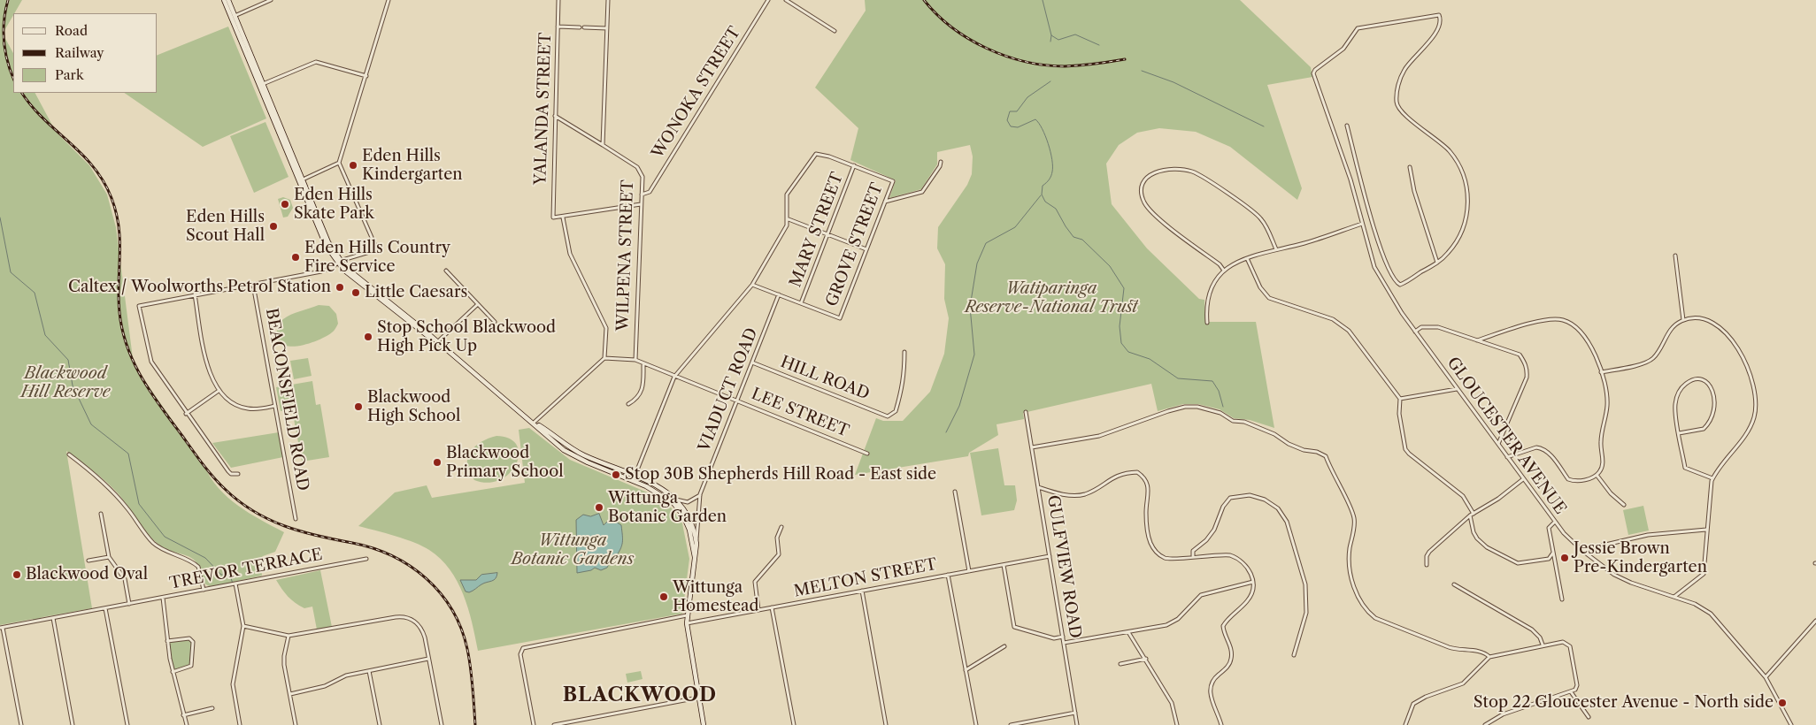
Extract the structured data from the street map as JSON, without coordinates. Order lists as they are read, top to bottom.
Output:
{
  "streets": {
    "street": [
      "WONOKA STREET",
      "YALANDA STREET",
      "MARY STREET",
      "GROVE STREET",
      "WILPENA STREET",
      "HILL ROAD",
      "VIADUCT ROAD",
      "BEACONSFIELD ROAD",
      "LEE STREET",
      "GLOUCESTER AVENUE",
      "GULFVIEW ROAD",
      "TREVOR TERRACE",
      "MELTON STREET"
    ]
  },
  "crossings": [
    ["WONOKA STREET", "WILPENA STREET"],
    ["YALANDA STREET", "WILPENA STREET"],
    ["MARY STREET", "GROVE STREET"],
    ["HILL ROAD", "VIADUCT ROAD"],
    ["VIADUCT ROAD", "LEE STREET"],
    ["GULFVIEW ROAD", "MELTON STREET"]
  ],
  "districts": ["BLACKWOOD"],
  "parks": ["Watiparinga Reserve-National Trust", "Blackwood Hill Reserve", "Wittunga Botanic Gardens"],
  "places": [
    "Eden Hills Kindergarten",
    "Eden Hills Skate Park",
    "Eden Hills Scout Hall",
    "Eden Hills Country Fire Service",
    "Caltex / Woolworths Petrol Station",
    "Little Caesars",
    "Stop School Blackwood High Pick Up",
    "Blackwood High School",
    "Blackwood Primary School",
    "Stop 30B Shepherds Hill Road - East side",
    "Wittunga Botanic Garden",
    "Jessie Brown Pre-Kindergarten",
    "Blackwood Oval",
    "Wittunga Homestead",
    "Stop 22 Gloucester Avenue - North side"
  ],
  "legend": ["Road", "Railway", "Park"]
}
